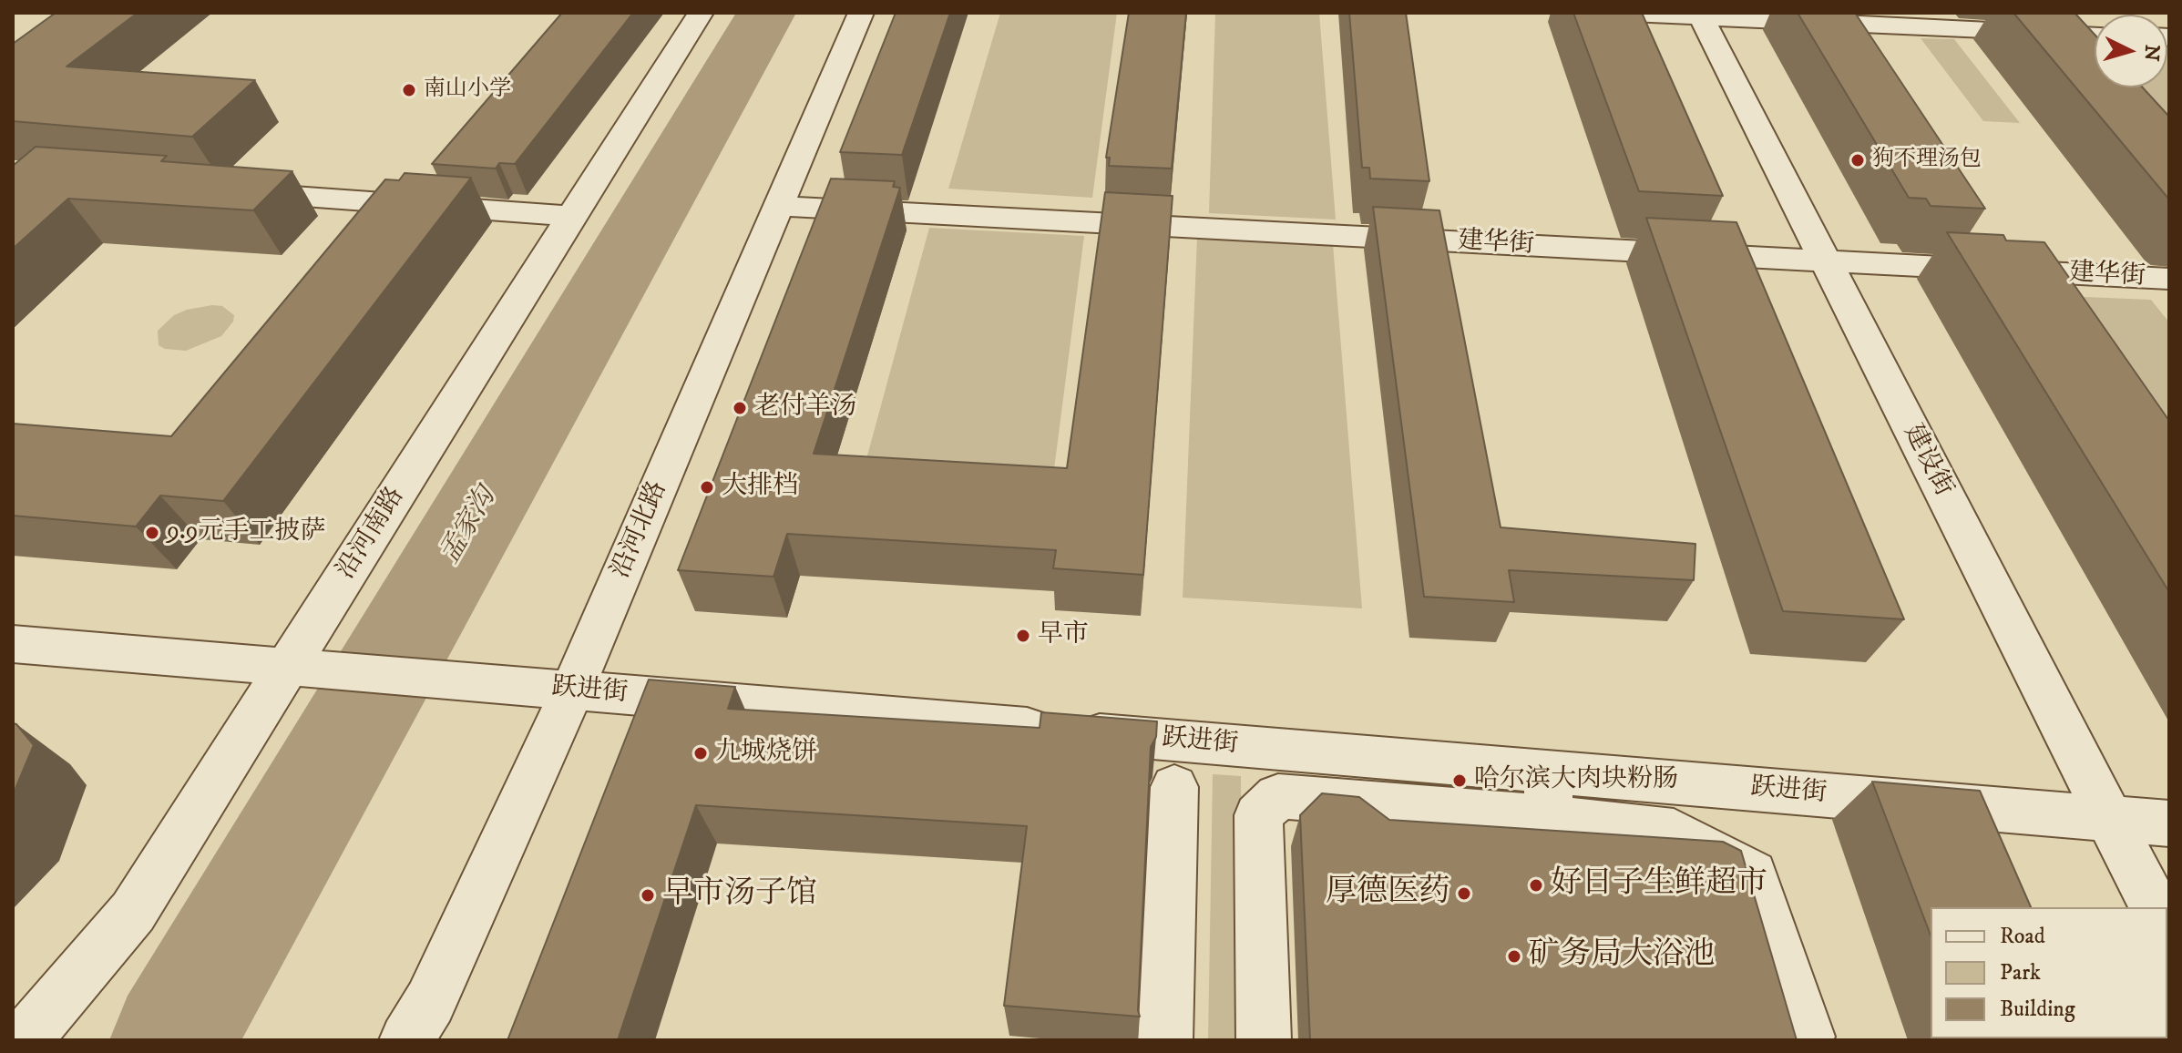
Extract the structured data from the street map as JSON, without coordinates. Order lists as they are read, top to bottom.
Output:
{
  "streets": {
    "street": [
      "建华街",
      "建设街",
      "沿河北路",
      "沿河南路",
      "跃进街"
    ]
  },
  "crossings": [
    ["建华街", "建设街"],
    ["建华街", "沿河北路"],
    ["建设街", "跃进街"],
    ["沿河北路", "跃进街"],
    ["沿河南路", "跃进街"]
  ],
  "water": ["孟家沟"],
  "places": [
    "南山小学",
    "狗不理汤包",
    "老付羊汤",
    "大排档",
    "9.9元手工披萨",
    "早市",
    "九城烧饼",
    "哈尔滨大肉块粉肠",
    "好日子生鲜超市",
    "厚德医药",
    "早市汤子馆",
    "矿务局大浴池"
  ],
  "legend": ["Road", "Park", "Building"],
  "north": "right"
}
